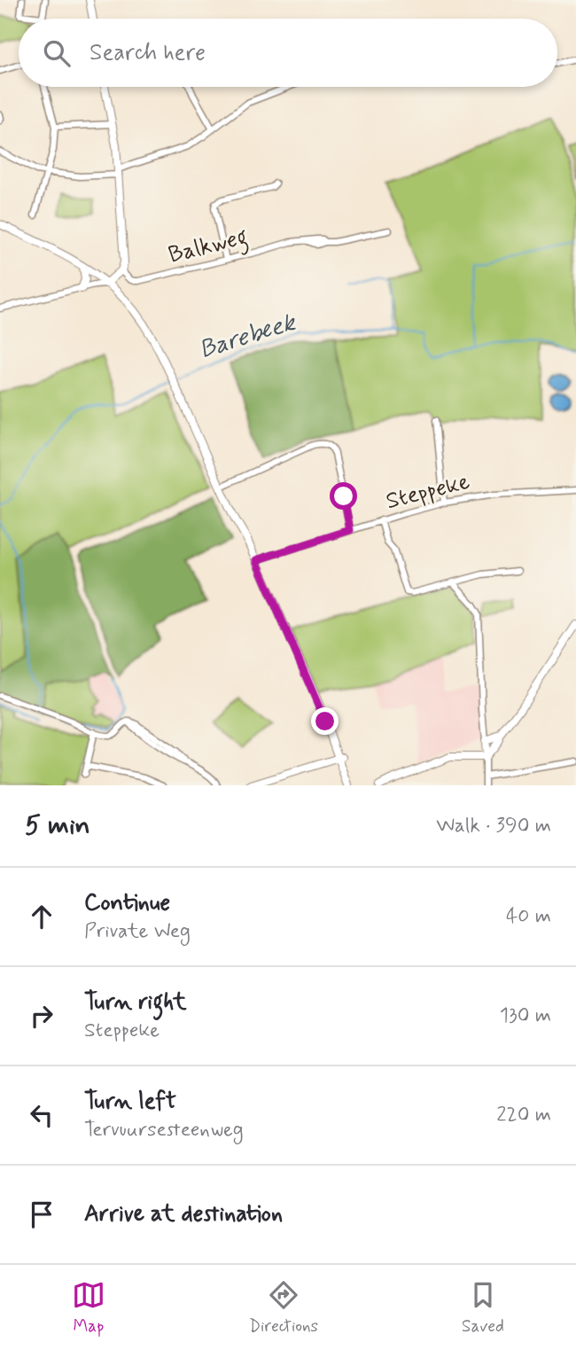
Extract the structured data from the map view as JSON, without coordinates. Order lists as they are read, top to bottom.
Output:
{
  "streets": {
    "street": ["Balkweg", "Steppeke"]
  },
  "water": ["Barebeek"],
  "page": {
    "search": "Search here",
    "heading": ["5 min", "Walk · 390 m"],
    "list": [
      ["Continue", "Private Weg", "40 m"],
      ["Turn right", "Steppeke", "130 m"],
      ["Turn left", "Tervuursesteenweg", "220 m"],
      "Arrive at destination"
    ],
    "nav": ["Map", "Directions", "Saved"]
  }
}
